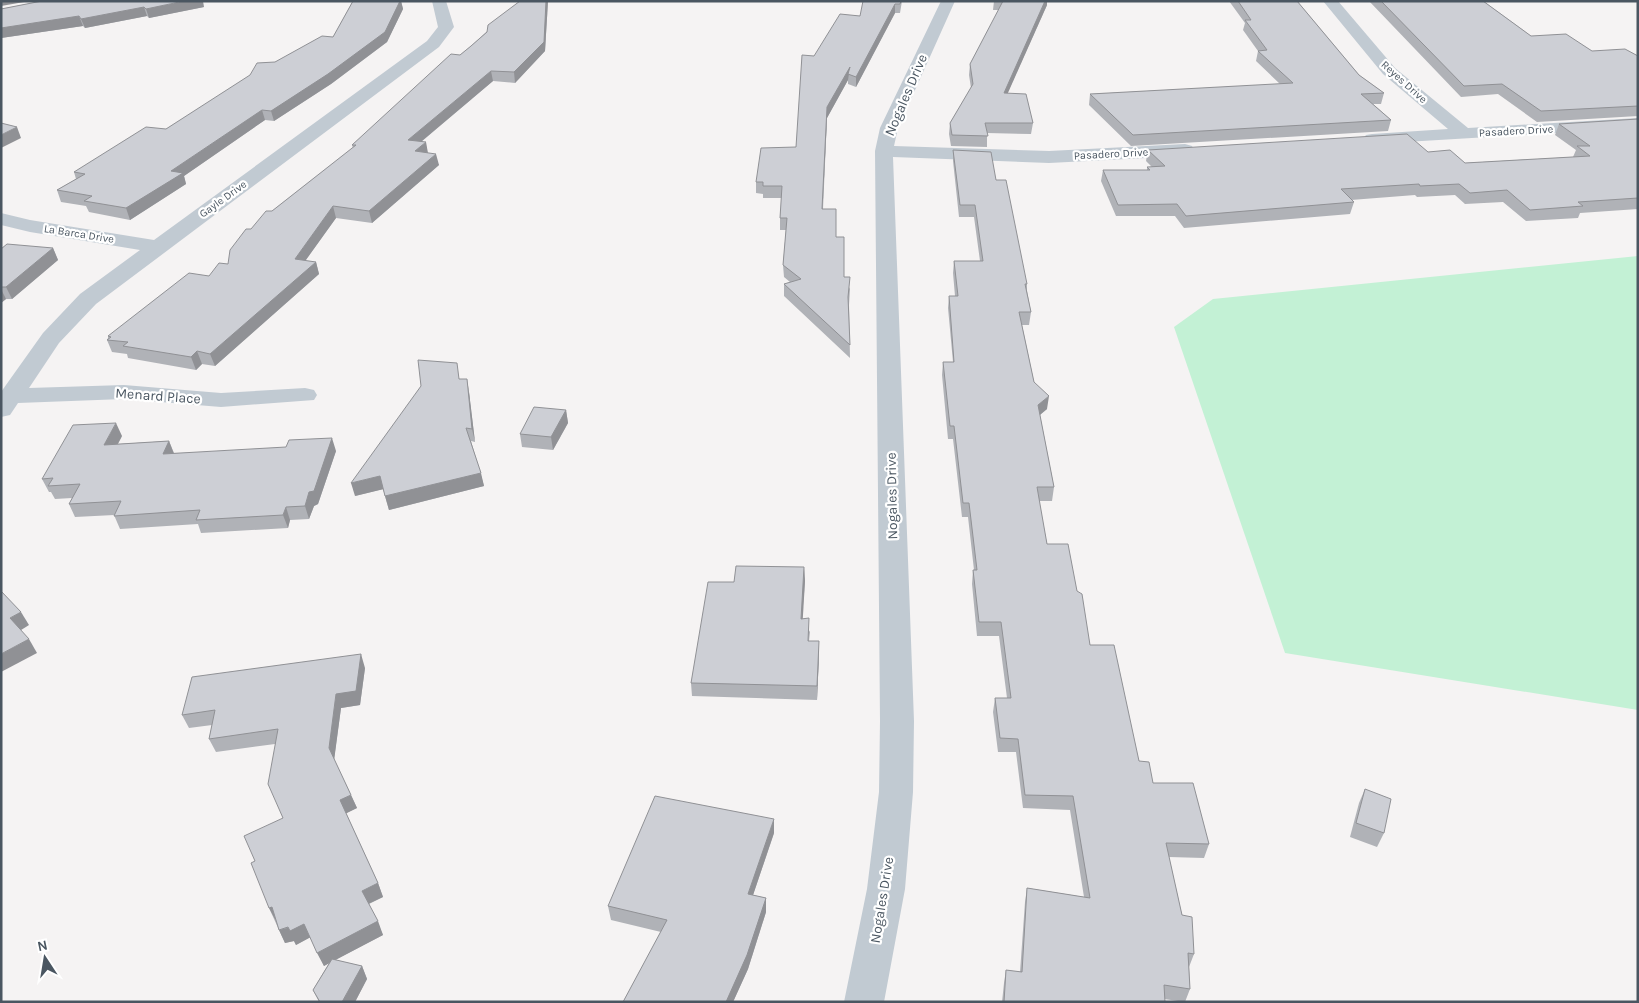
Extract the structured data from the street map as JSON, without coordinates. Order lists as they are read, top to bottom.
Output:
{
  "streets": {
    "street": [
      "Reyes Drive",
      "Nogales Drive",
      "Pasadero Drive",
      "Gayle Drive",
      "La Barca Drive",
      "Menard Place"
    ]
  },
  "crossings": [
    ["Reyes Drive", "Pasadero Drive"],
    ["Nogales Drive", "Pasadero Drive"],
    ["Gayle Drive", "La Barca Drive"],
    ["Gayle Drive", "Menard Place"]
  ],
  "north": "top"
}
